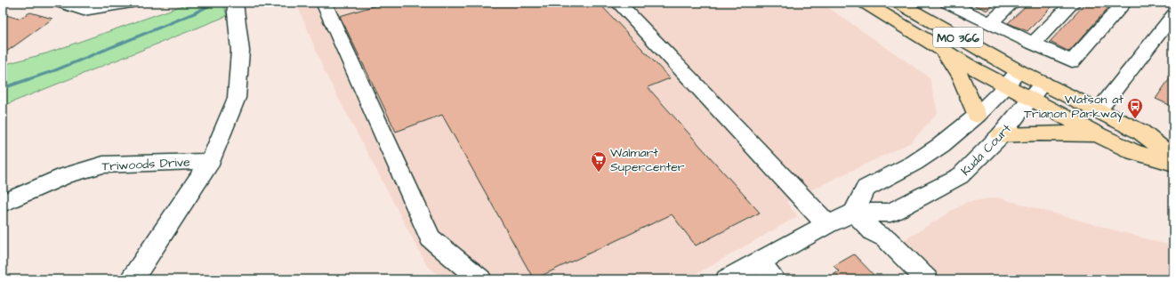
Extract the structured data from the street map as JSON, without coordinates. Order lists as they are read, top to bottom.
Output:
{
  "streets": {
    "main road": ["MO 366"],
    "street": ["Kuda Court", "Triwoods Drive"]
  },
  "crossings": [
    ["MO 366", "Kuda Court"]
  ],
  "places": {
    "bus stop": ["Watson at Trianon Parkway"],
    "supermarket": ["Walmart Supercenter"]
  }
}
